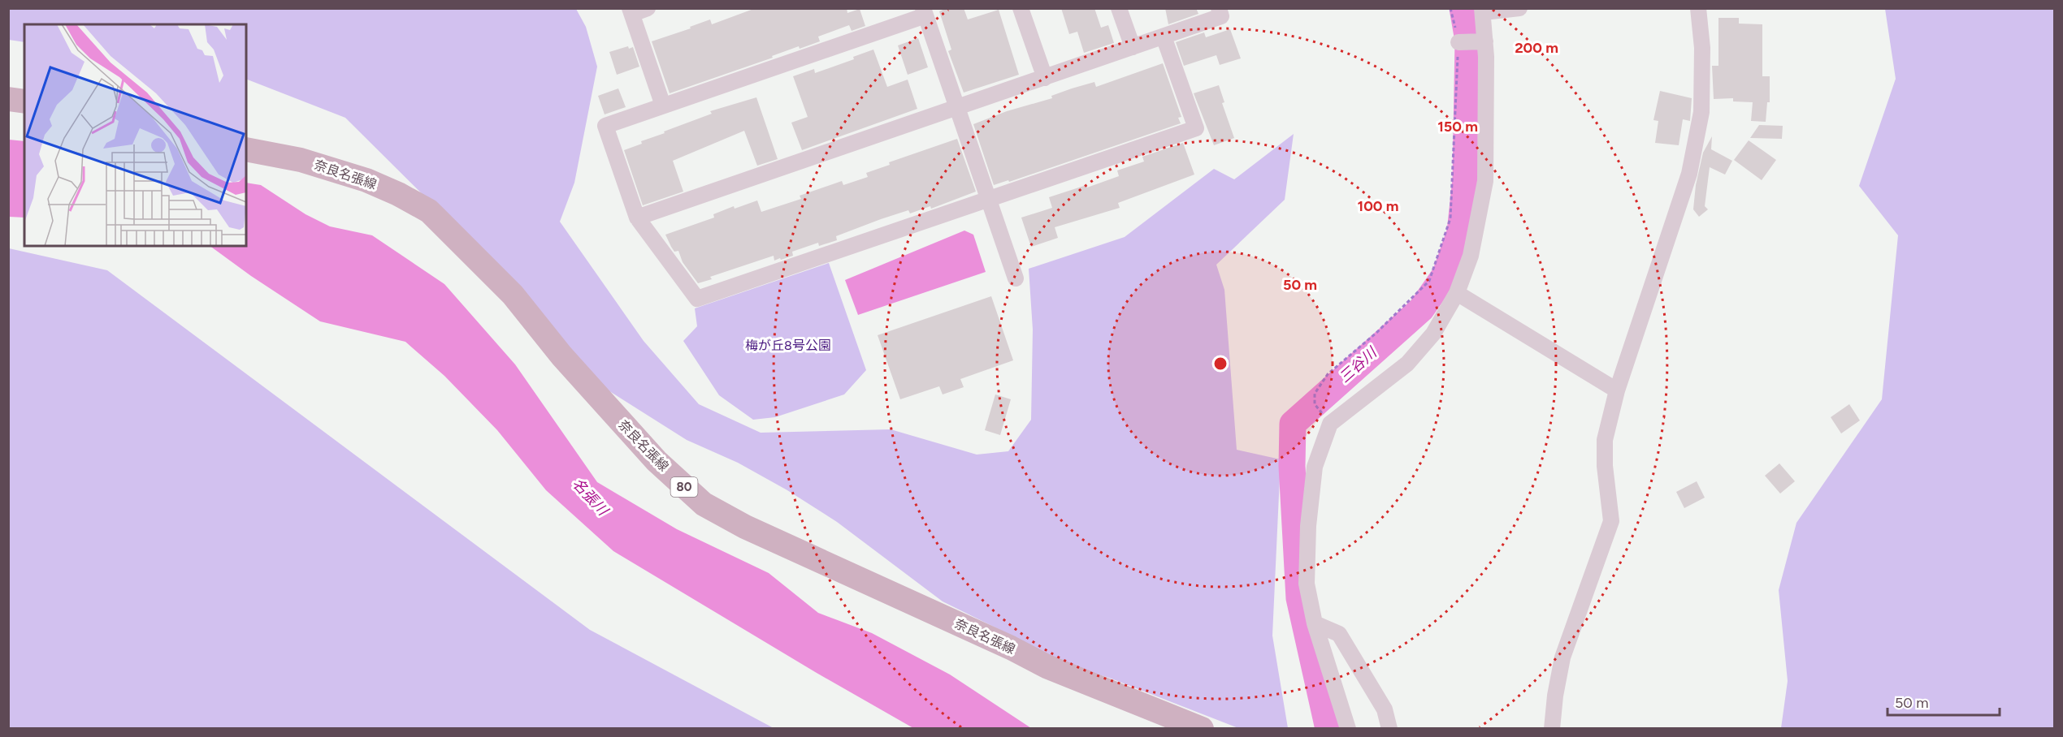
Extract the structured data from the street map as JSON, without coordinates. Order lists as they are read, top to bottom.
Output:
{
  "streets": {
    "main road": ["奈良名張線", "80"]
  },
  "water": ["三谷川", "名張川"],
  "parks": ["梅が丘8号公園"],
  "scale_bar": "50 m",
  "rings": [
    "200 m",
    "150 m",
    "100 m",
    "50 m"
  ]
}
